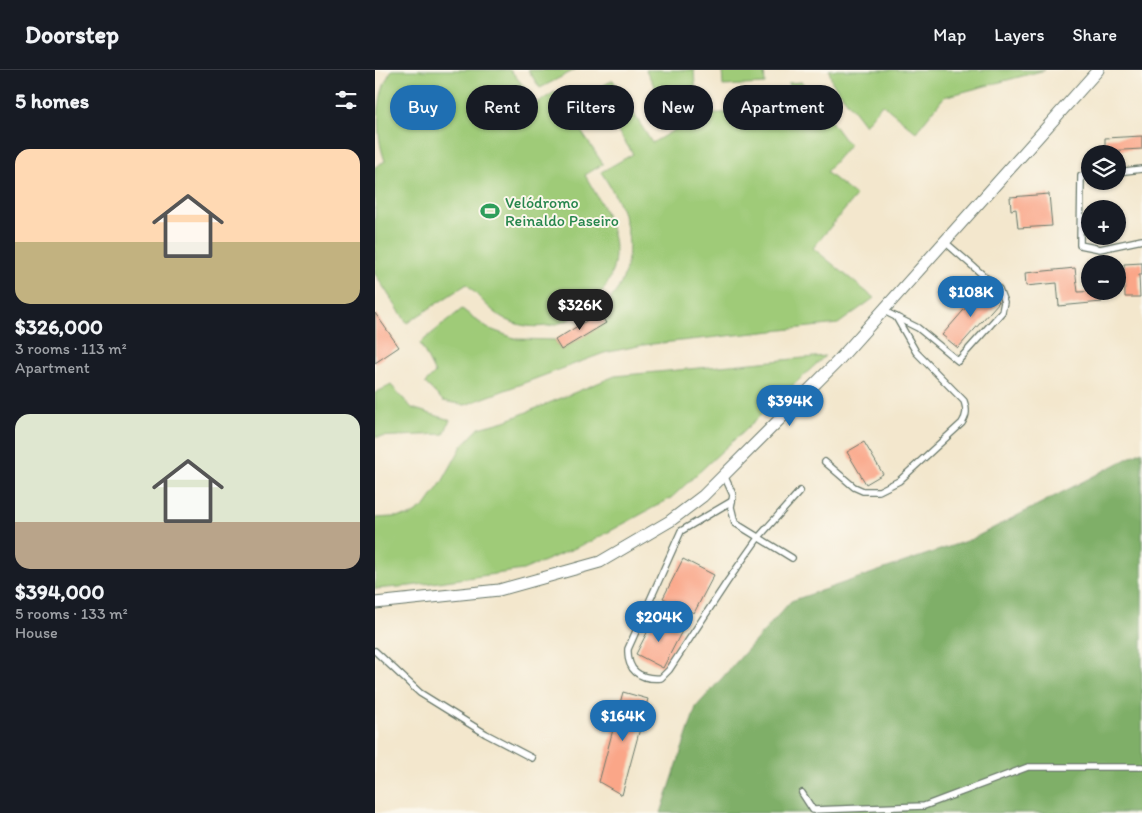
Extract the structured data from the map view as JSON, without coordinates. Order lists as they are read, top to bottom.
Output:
{
  "places": {
    "sports": ["Velódromo Reinaldo Paseiro"]
  },
  "page": {
    "header": "Doorstep",
    "nav": ["Map", "Layers", "Share"],
    "heading": "5 homes",
    "chip": [
      "Buy",
      "Rent",
      "Filters",
      "New",
      "Apartment"
    ],
    "list": [
      {
        "name": "$326,000",
        "note": "3 rooms · 113 m² · Apartment"
      },
      {
        "name": "$394,000",
        "note": "5 rooms · 133 m² · House"
      }
    ],
    "map_buttons": ["+", "−"],
    "price": [
      "$108K",
      "$326K",
      "$394K",
      "$204K",
      "$164K"
    ]
  }
}
